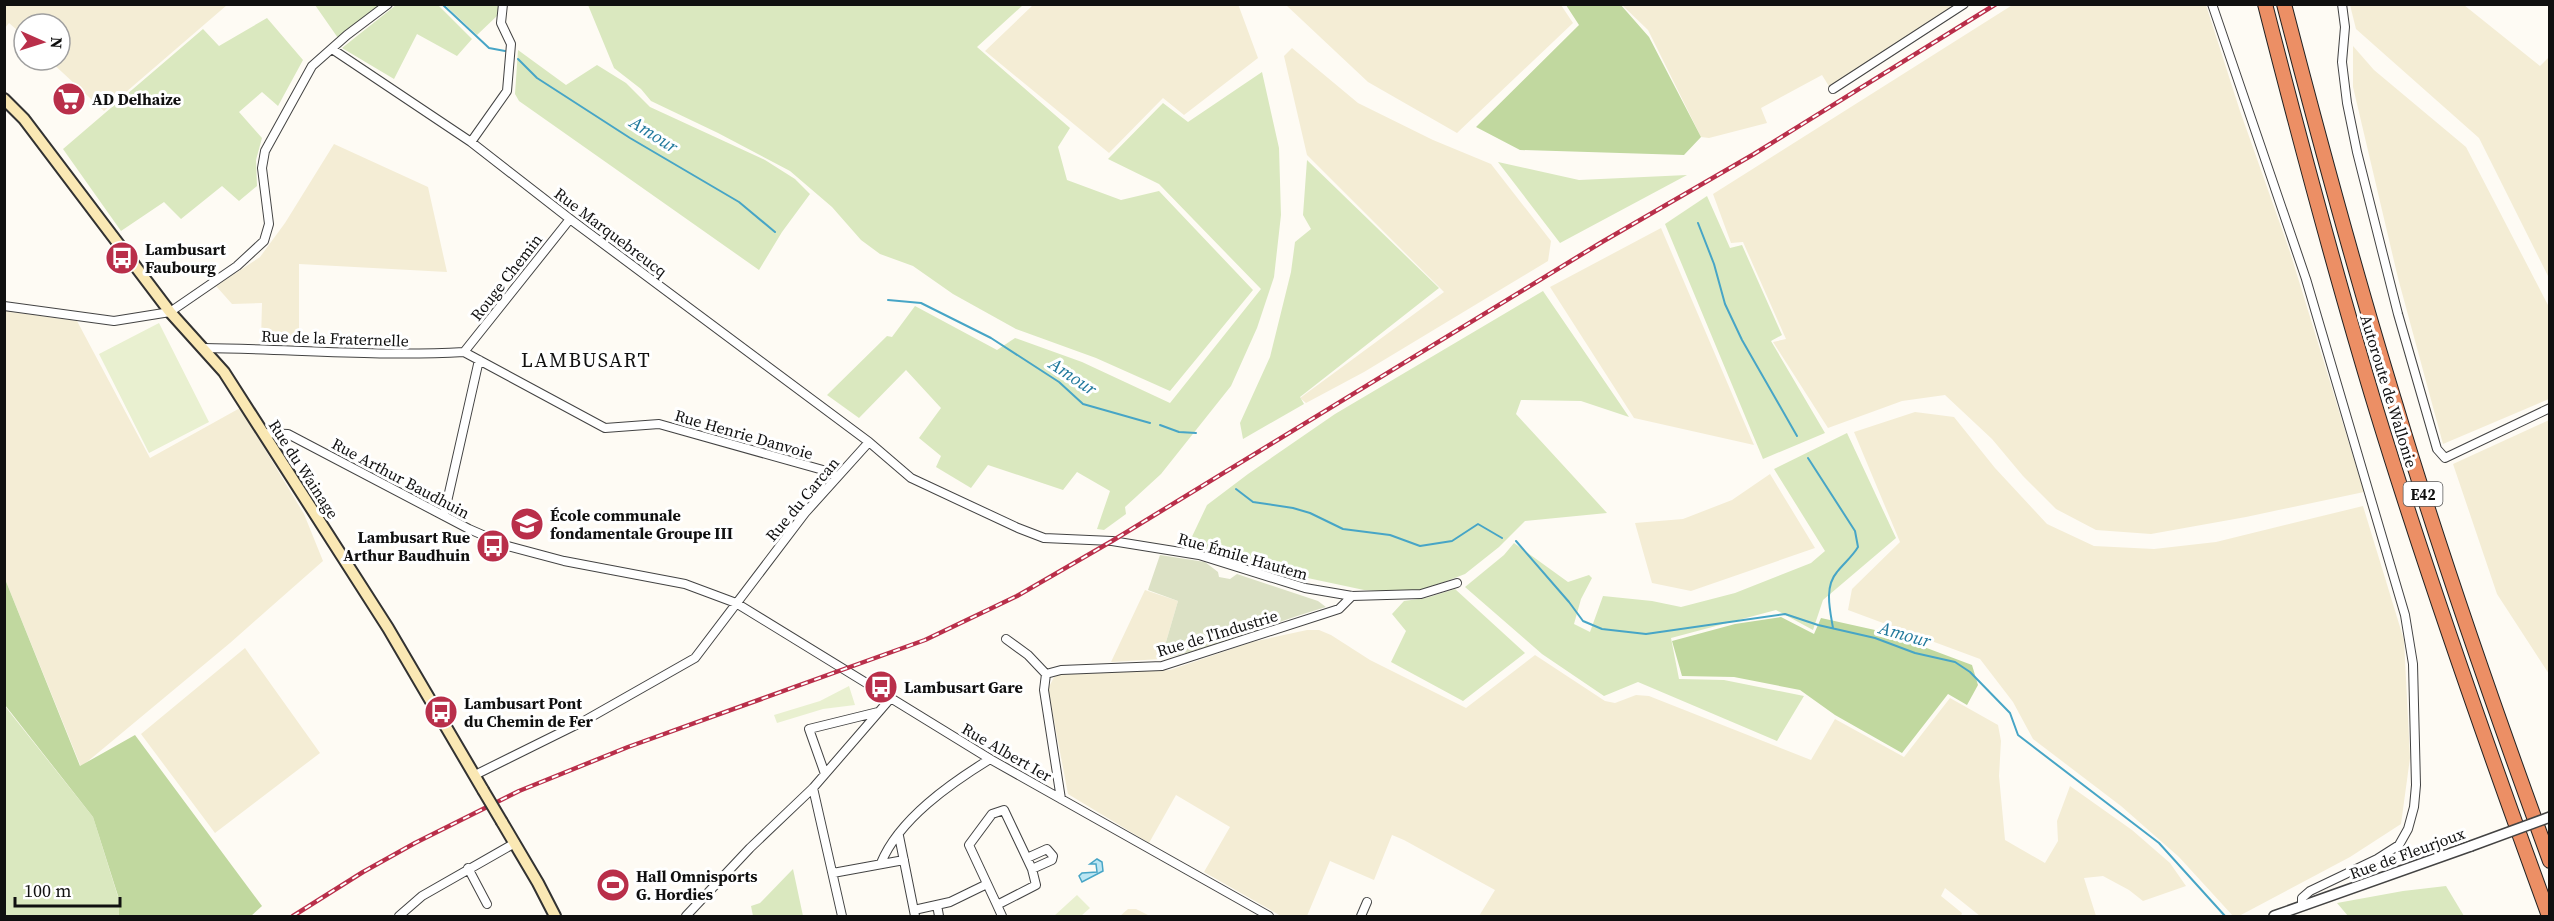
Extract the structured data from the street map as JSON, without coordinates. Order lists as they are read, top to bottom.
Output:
{
  "streets": {
    "highway": ["Autoroute de Wallonie", "E42"],
    "main road": ["Rue du Wainage"],
    "street": [
      "Rue Marquebreucq",
      "Rouge Chemin",
      "Rue de la Fraternelle",
      "Rue Henrie Danvoie",
      "Rue Arthur Baudhuin",
      "Rue du Carcan",
      "Rue Émile Hautem",
      "Rue de l'Industrie",
      "Rue Albert Ier",
      "Rue de Fleurjoux"
    ]
  },
  "crossings": [
    ["Rue Marquebreucq", "Rouge Chemin"],
    ["Rue Marquebreucq", "Rue du Carcan"],
    ["Rue Marquebreucq", "Rue Émile Hautem"],
    ["Rouge Chemin", "Rue de la Fraternelle"],
    ["Rouge Chemin", "Rue Henrie Danvoie"],
    ["Rue de la Fraternelle", "Rue Henrie Danvoie"],
    ["Rue de la Fraternelle", "Rue du Wainage"],
    ["Rue Henrie Danvoie", "Rue du Carcan"],
    ["Rue du Wainage", "Rue Arthur Baudhuin"],
    ["Rue du Wainage", "Rue du Carcan"],
    ["Rue Arthur Baudhuin", "Rue du Carcan"],
    ["Rue Arthur Baudhuin", "Rue Albert Ier"],
    ["Rue du Carcan", "Rue Émile Hautem"],
    ["Rue du Carcan", "Rue Albert Ier"],
    ["Rue Émile Hautem", "Rue de l'Industrie"]
  ],
  "districts": ["LAMBUSART"],
  "water": ["Amour"],
  "places": {
    "supermarket": ["AD Delhaize"],
    "bus stop": [
      "Lambusart Faubourg",
      "Lambusart Rue Arthur Baudhuin",
      "Lambusart Gare",
      "Lambusart Pont du Chemin de Fer"
    ],
    "school or university": ["École communale fondamentale Groupe III"],
    "sports": ["Hall Omnisports G. Hordies"]
  },
  "scale_bar": "100 m",
  "north": "right"
}
